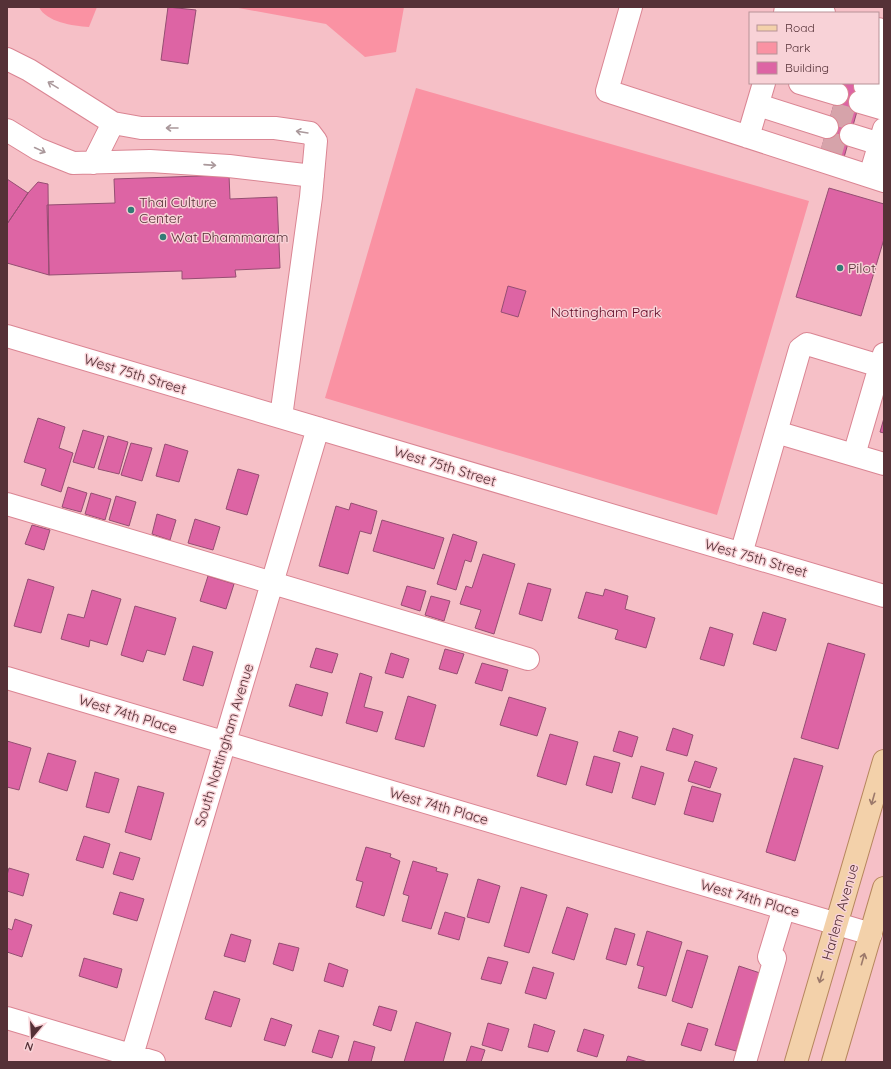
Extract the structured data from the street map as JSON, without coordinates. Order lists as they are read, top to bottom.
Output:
{
  "streets": {
    "main road": ["Harlem Avenue"],
    "street": ["West 75th Street", "West 74th Place", "South Nottingham Avenue"]
  },
  "crossings": [
    ["West 75th Street", "South Nottingham Avenue"],
    ["West 74th Place", "South Nottingham Avenue"],
    ["West 74th Place", "Harlem Avenue"]
  ],
  "parks": ["Nottingham Park"],
  "places": ["Thai Culture Center", "Wat Dhammaram", "Pilot"],
  "legend": ["Road", "Park", "Building"],
  "north": "bottom"
}
